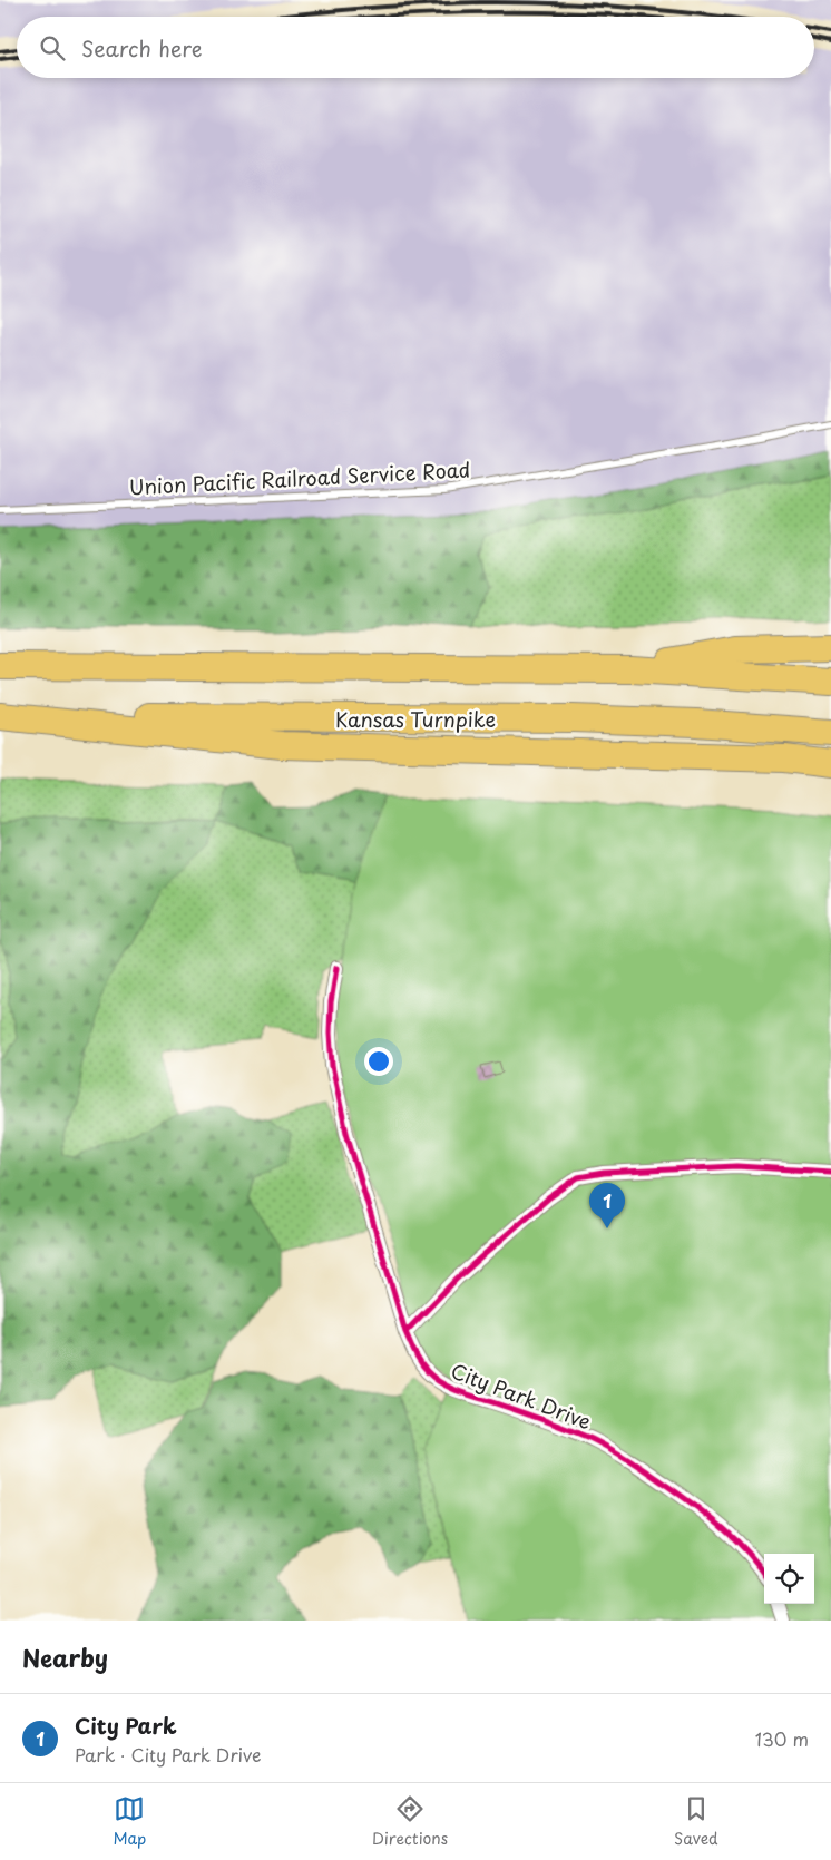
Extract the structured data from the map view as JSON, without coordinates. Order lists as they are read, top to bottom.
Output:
{
  "streets": {
    "highway": ["Kansas Turnpike"],
    "street": ["City Park Drive"],
    "lane": ["Union Pacific Railroad Service Road"]
  },
  "page": {
    "search": "Search here",
    "pins": "1",
    "heading": "Nearby",
    "list": [
      {
        "mark": "1",
        "name": "City Park",
        "note": "Park · City Park Drive",
        "value": "130 m"
      }
    ],
    "nav": ["Map", "Directions", "Saved"]
  }
}
